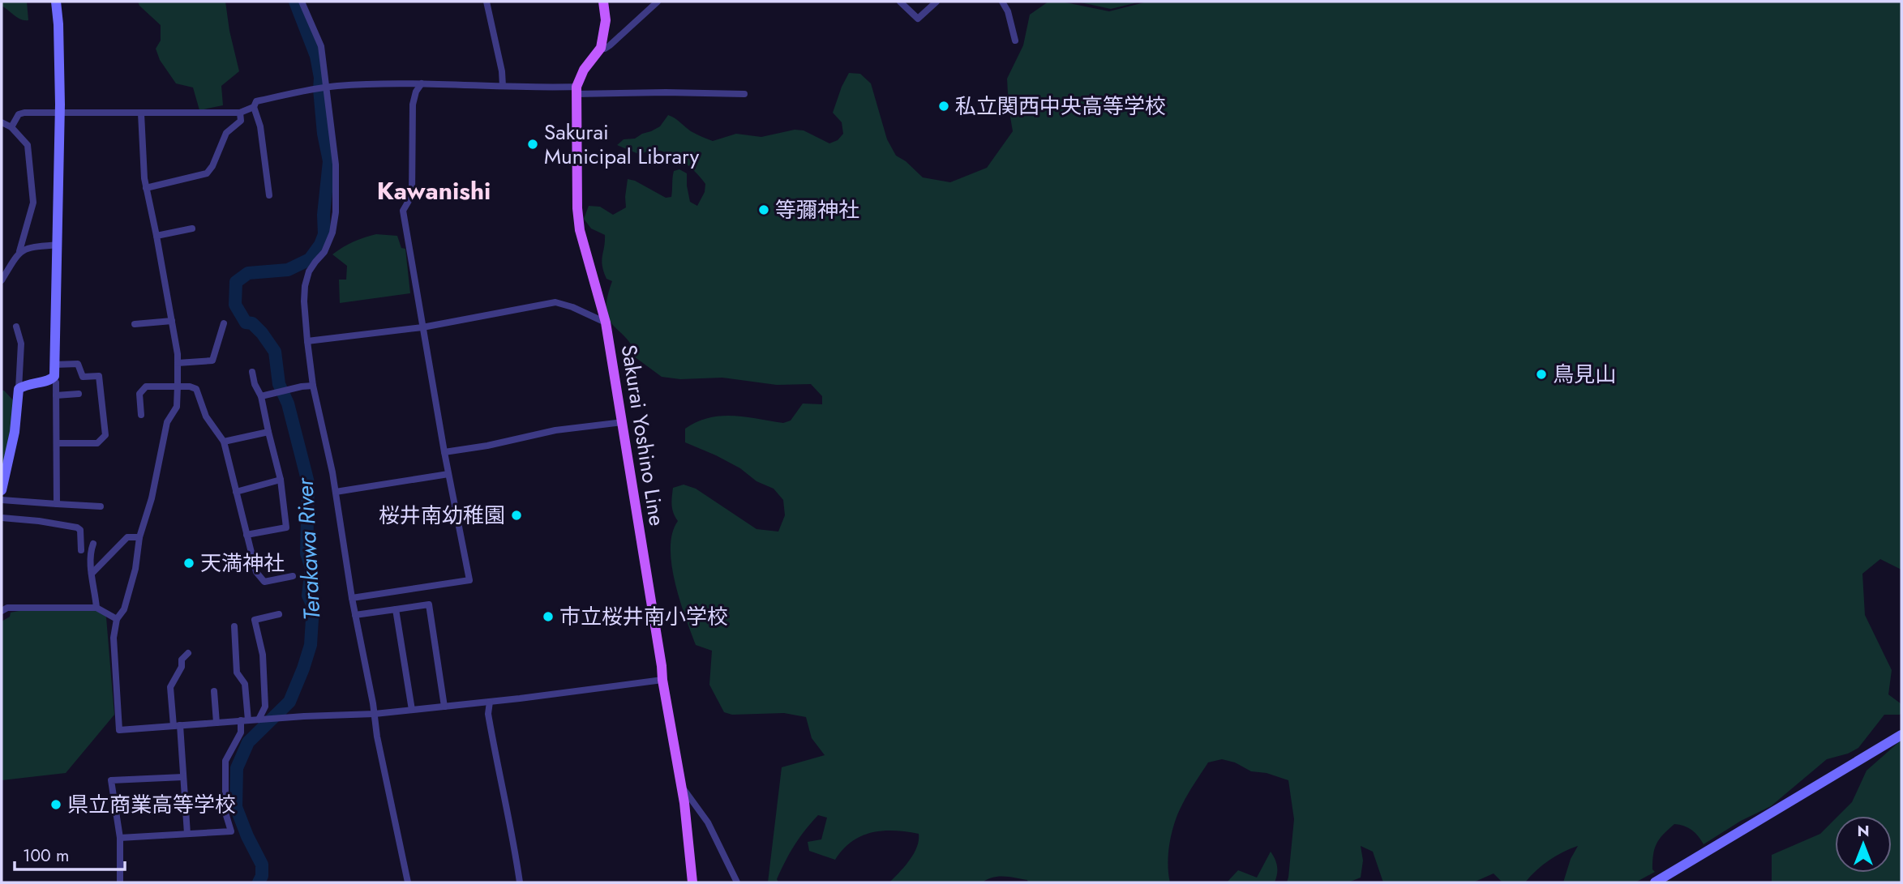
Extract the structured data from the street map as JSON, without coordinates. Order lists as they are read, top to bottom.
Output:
{
  "streets": {
    "main road": ["Sakurai Yoshino Line"]
  },
  "districts": ["Kawanishi"],
  "water": ["Terakawa River"],
  "places": [
    "私立関西中央高等学校",
    "Sakurai Municipal Library",
    "等彌神社",
    "鳥見山",
    "桜井南幼稚園",
    "天満神社",
    "市立桜井南小学校",
    "県立商業高等学校"
  ],
  "scale_bar": "100 m",
  "north": "top"
}
